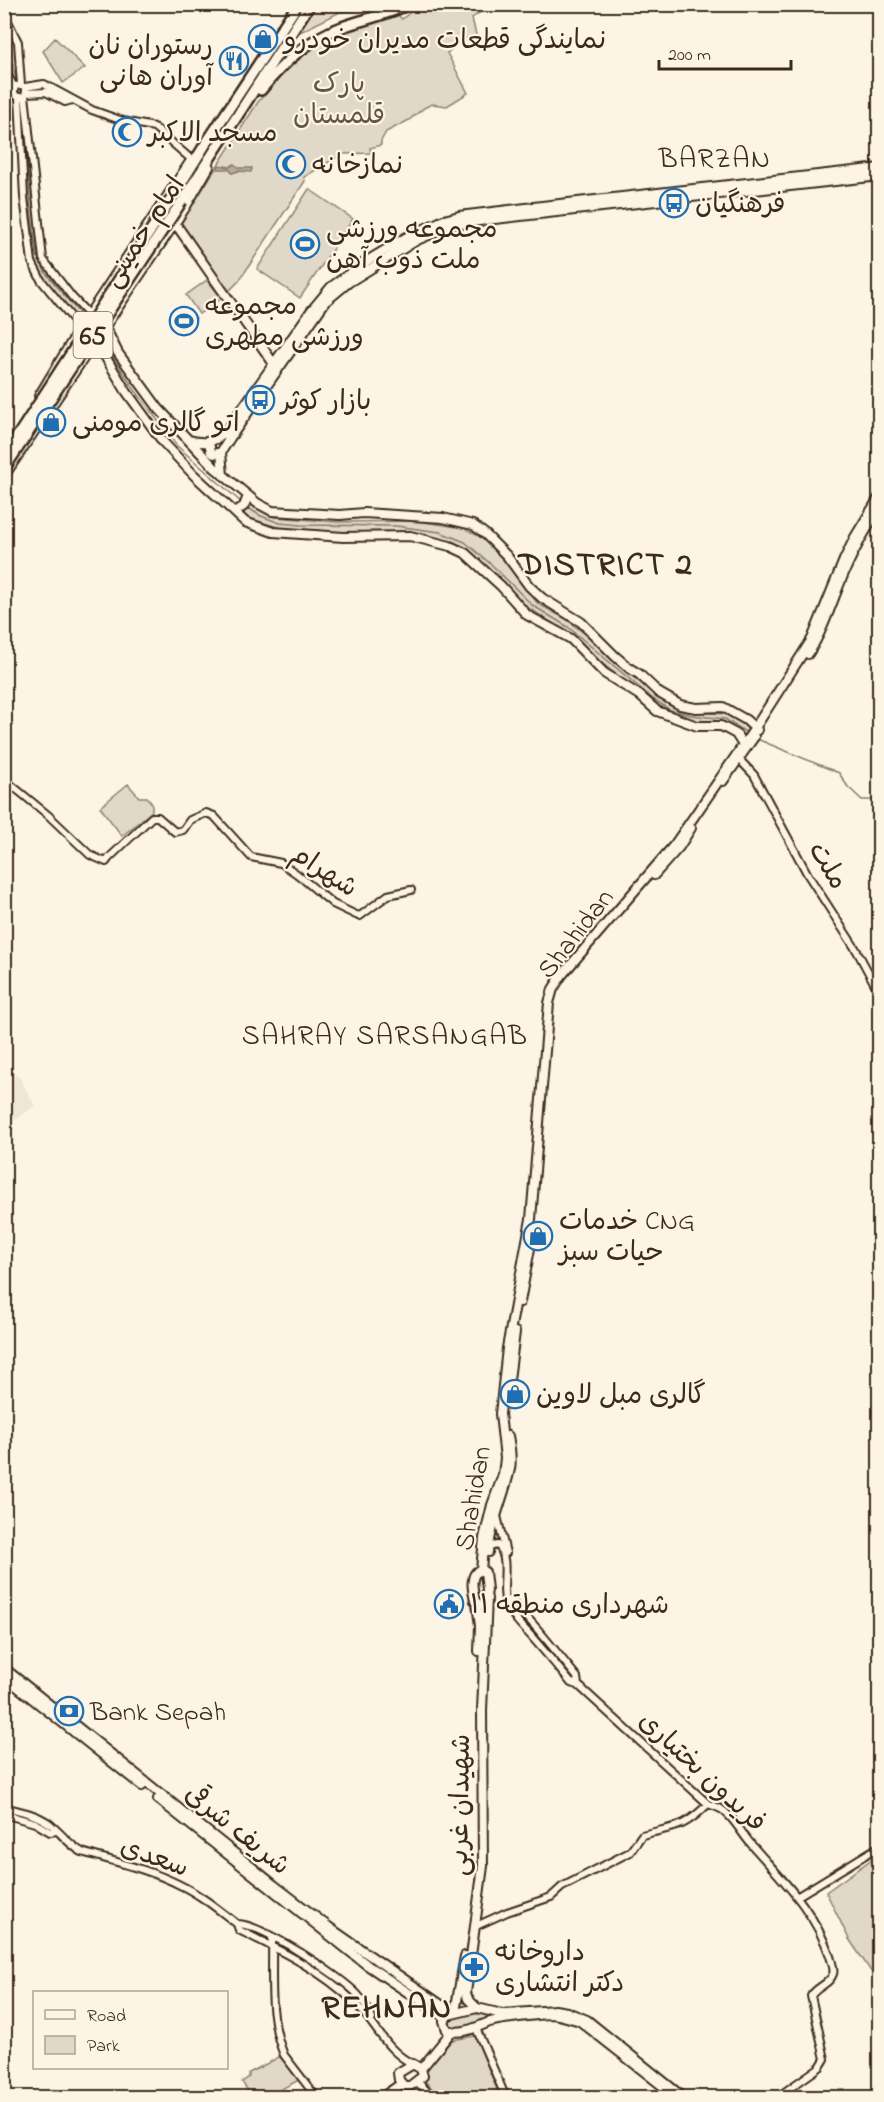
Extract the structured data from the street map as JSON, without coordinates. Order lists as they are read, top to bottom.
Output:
{
  "streets": {
    "highway": ["65"],
    "main road": [
      "امام خمینی",
      "Shahidan",
      "شهیدان غربی",
      "شریف شرقی"
    ],
    "street": [
      "ملت",
      "شهرام",
      "فریدون بختیاری",
      "سعدی"
    ]
  },
  "crossings": [
    ["امام خمینی", "65"],
    ["ملت", "Shahidan"],
    ["Shahidan", "شهیدان غربی"],
    ["شهیدان غربی", "شریف شرقی"]
  ],
  "districts": [
    "BARZAN",
    "DISTRICT 2",
    "SAHRAY SARSANGAB",
    "REHNAN"
  ],
  "parks": ["پارک قلمستان"],
  "places": {
    "shop": [
      "نمایندگی قطعات مدیران خودرو",
      "اتو گالری مومنی",
      "خدمات CNG حیات سبز",
      "گالری مبل لاوین"
    ],
    "restaurant": ["رستوران نان آوران هانی"],
    "mosque": ["مسجد الاکبر", "نمازخانه"],
    "bus stop": ["فرهنگیان", "بازار کوثر"],
    "sports": ["مجموعه ورزشی ملت ذوب آهن", "مجموعه ورزشی مطهری"],
    "public building": ["شهرداری منطقه ۱۱"],
    "bank": ["Bank Sepah"],
    "pharmacy": ["داروخانه دکتر انتشاری"]
  },
  "legend": ["Road", "Park"],
  "scale_bar": "200 m"
}
